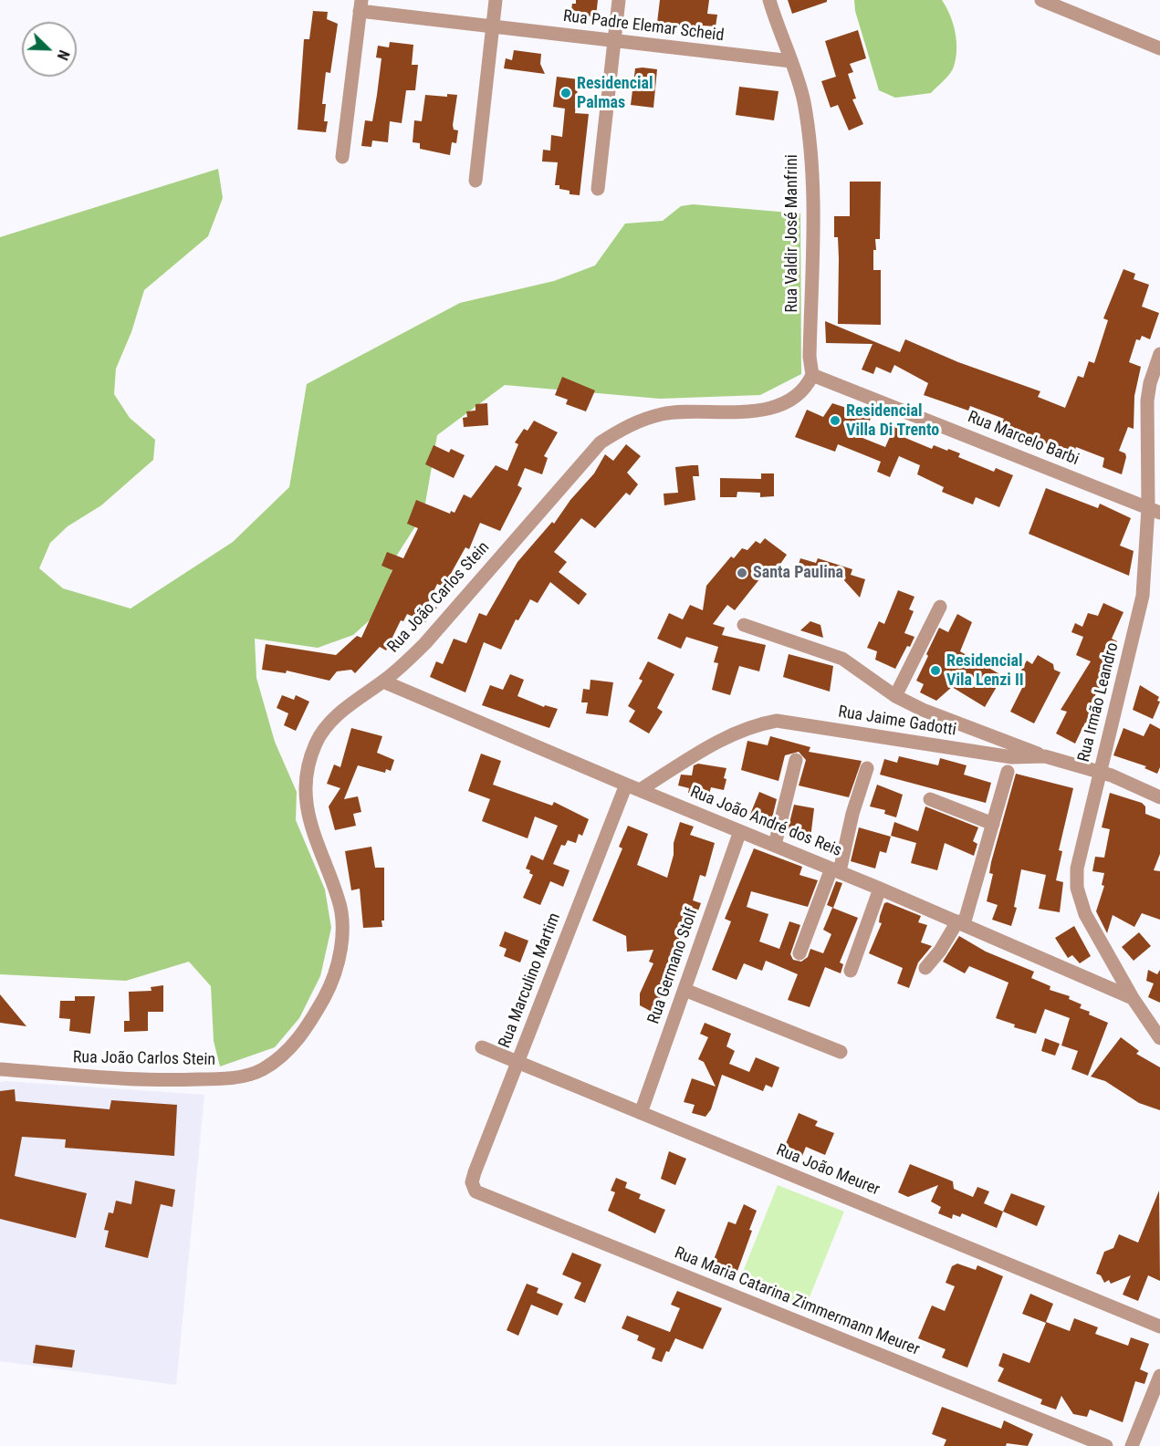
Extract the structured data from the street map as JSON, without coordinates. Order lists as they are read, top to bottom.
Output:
{
  "streets": {
    "street": [
      "Rua Padre Elemar Scheid",
      "Rua Valdir José Manfrini",
      "Rua Marcelo Barbi",
      "Rua João Carlos Stein",
      "Rua Irmão Leandro",
      "Rua Jaime Gadotti",
      "Rua João André dos Reis",
      "Rua Germano Stolf",
      "Rua Marculino Martim",
      "Rua João Meurer",
      "Rua Maria Catarina Zimmermann Meurer"
    ]
  },
  "crossings": [
    ["Rua Padre Elemar Scheid", "Rua Valdir José Manfrini"],
    ["Rua Valdir José Manfrini", "Rua Marcelo Barbi"],
    ["Rua Valdir José Manfrini", "Rua João Carlos Stein"],
    ["Rua Marcelo Barbi", "Rua João Carlos Stein"],
    ["Rua Marcelo Barbi", "Rua Irmão Leandro"],
    ["Rua João Carlos Stein", "Rua João André dos Reis"],
    ["Rua Irmão Leandro", "Rua Jaime Gadotti"],
    ["Rua Irmão Leandro", "Rua João André dos Reis"],
    ["Rua Jaime Gadotti", "Rua João André dos Reis"],
    ["Rua Jaime Gadotti", "Rua Marculino Martim"],
    ["Rua João André dos Reis", "Rua Germano Stolf"],
    ["Rua João André dos Reis", "Rua Marculino Martim"],
    ["Rua Germano Stolf", "Rua João Meurer"],
    ["Rua Marculino Martim", "Rua João Meurer"],
    ["Rua Marculino Martim", "Rua Maria Catarina Zimmermann Meurer"]
  ],
  "places": [
    "Residencial Palmas",
    "Residencial Villa Di Trento",
    "Santa Paulina",
    "Residencial Vila Lenzi II"
  ],
  "north": "bottom right"
}
